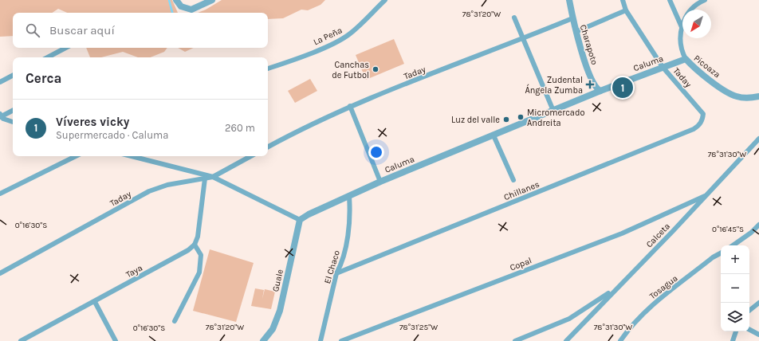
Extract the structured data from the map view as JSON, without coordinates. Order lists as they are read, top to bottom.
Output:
{
  "streets": {
    "street": [
      "La Peña",
      "Charapoto",
      "Caluma",
      "Picoaza",
      "Taday",
      "Chillanes",
      "Calceta",
      "Copal",
      "El Chaco",
      "Taya",
      "Guale",
      "Tosagua"
    ]
  },
  "crossings": [
    ["Charapoto", "Caluma"],
    ["Charapoto", "Taday"],
    ["Caluma", "Picoaza"],
    ["Caluma", "Taday"],
    ["Caluma", "El Chaco"],
    ["Caluma", "Guale"],
    ["Taday", "Chillanes"],
    ["Chillanes", "El Chaco"],
    ["Calceta", "Copal"]
  ],
  "places": {
    "other": ["Canchas de Futbol", "Micromercado Andreita", "Luz del valle"],
    "health": ["Zudental Ángela Zumba"]
  },
  "north": "bottom left",
  "page": {
    "search": "Buscar aquí",
    "heading": "Cerca",
    "pins": "1",
    "list": [
      {
        "mark": "1",
        "name": "Víveres vicky",
        "note": "Supermercado · Caluma",
        "value": "260 m"
      }
    ],
    "map_buttons": ["+", "−"]
  },
  "coordinates": [
    "78°31'20\"W",
    "78°31'30\"W",
    "0°16'30\"S",
    "0°16'45\"S",
    "78°31'25\"W"
  ]
}
